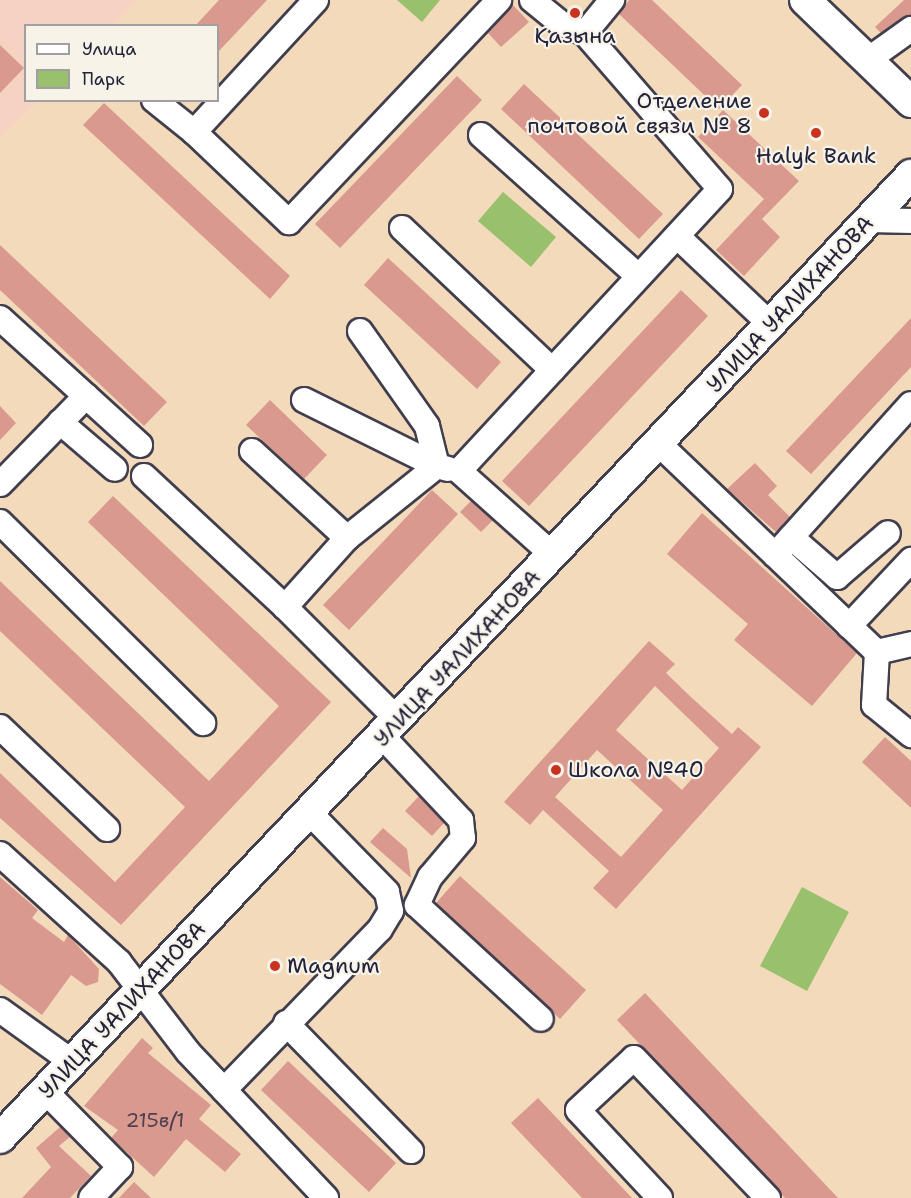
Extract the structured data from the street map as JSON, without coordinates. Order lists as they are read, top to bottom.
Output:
{
  "streets": {
    "main road": ["УЛИЦА УАЛИХАНОВА"]
  },
  "places": [
    "Қазына",
    "Отделение почтовой связи № 8",
    "Halyk Bank",
    "Школа №40",
    "Magnum"
  ],
  "house_numbers": ["215в/1"],
  "legend": ["Улица", "Парк"]
}
